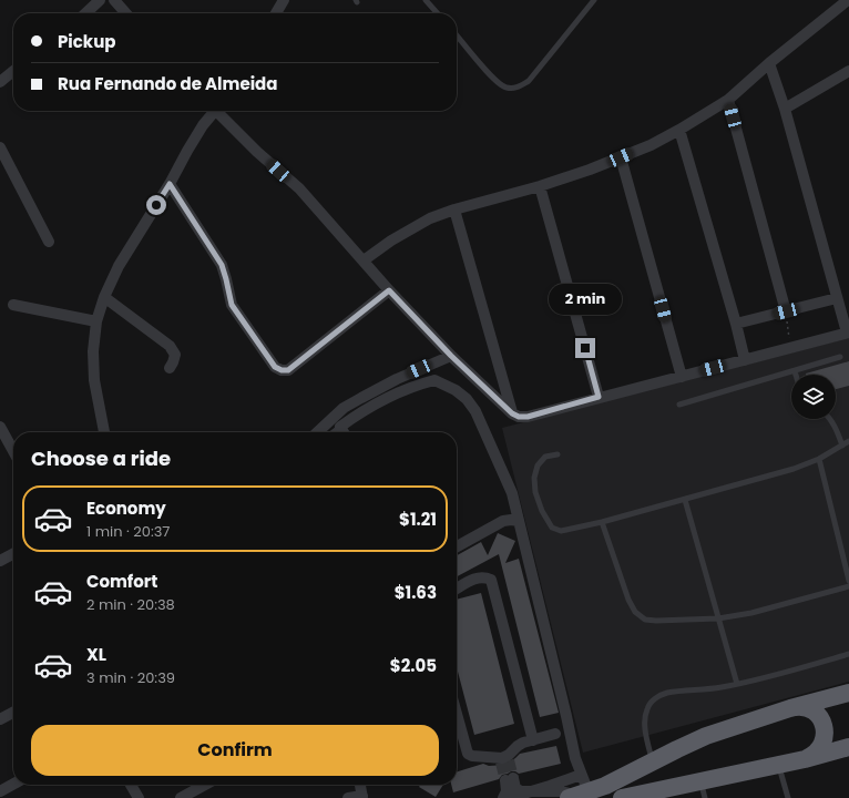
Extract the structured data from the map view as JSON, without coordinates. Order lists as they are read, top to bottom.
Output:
{
  "page": {
    "banner": ["Pickup", "Rua Fernando de Almeida"],
    "bubble": "2 min",
    "heading": "Choose a ride",
    "list": [
      {
        "name": "Economy",
        "note": "1 min · 20:37",
        "value": "$1.21"
      },
      {
        "name": "Comfort",
        "note": "2 min · 20:38",
        "value": "$1.63"
      },
      {
        "name": "XL",
        "note": "3 min · 20:39",
        "value": "$2.05"
      }
    ],
    "buttons": "Confirm"
  }
}
